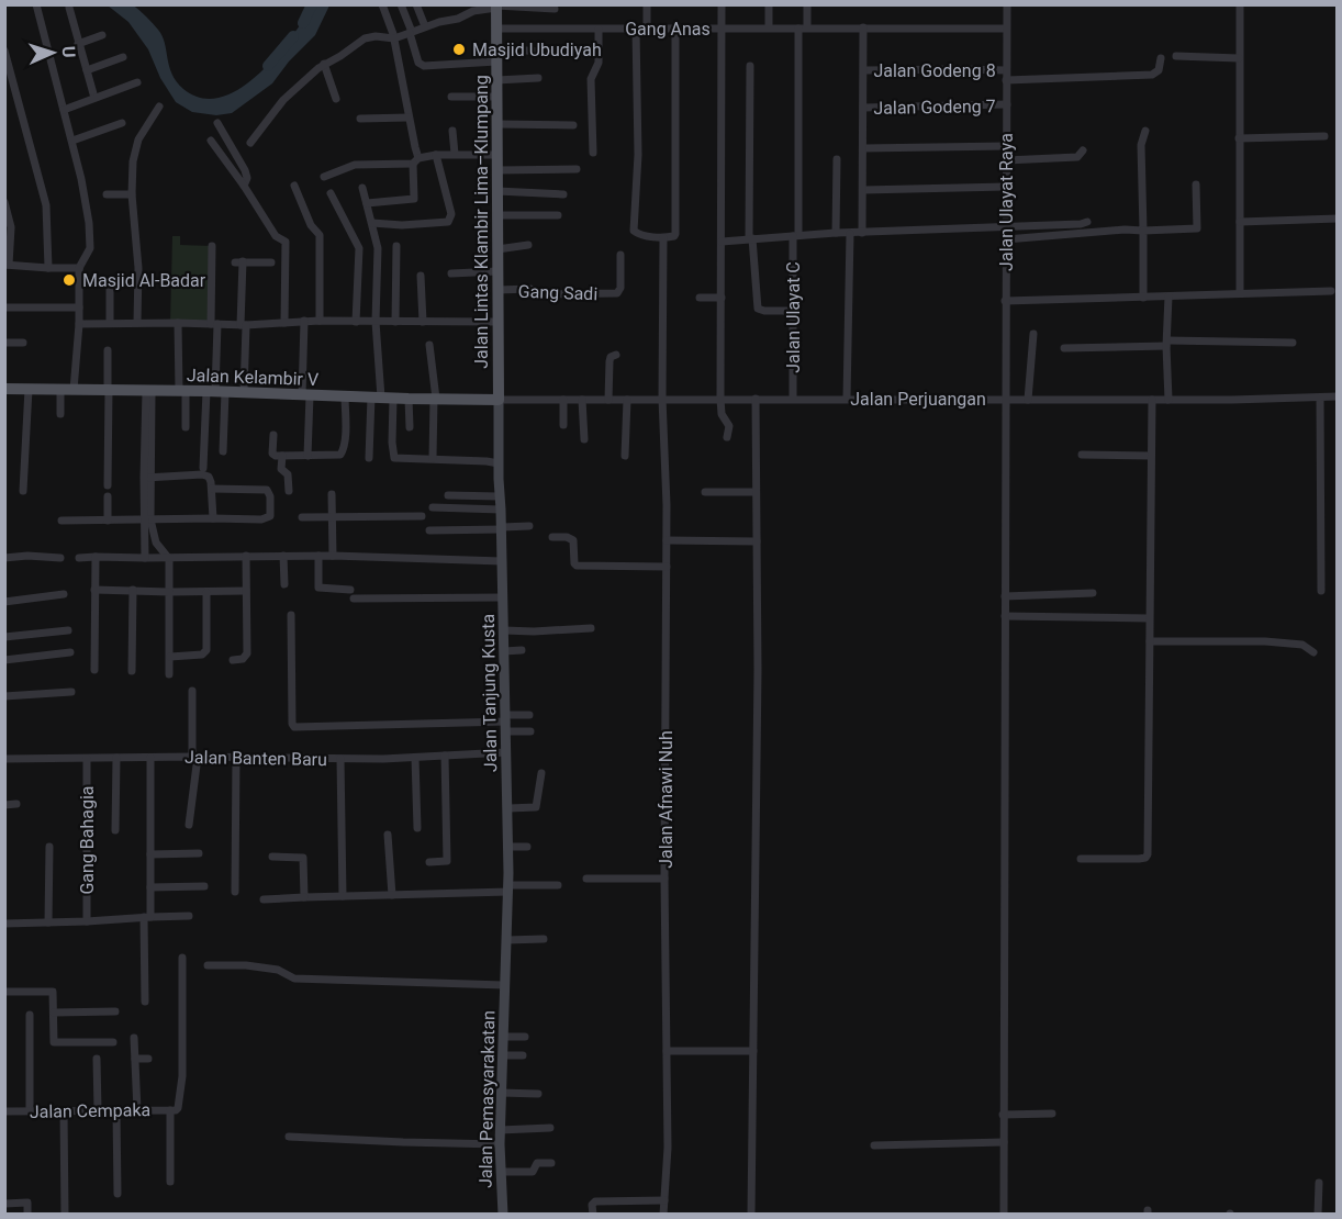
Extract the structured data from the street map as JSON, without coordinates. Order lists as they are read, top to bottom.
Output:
{
  "streets": {
    "main road": ["Jalan Lintas Klambir Lima–Klumpang", "Jalan Kelambir V"],
    "street": [
      "Gang Anas",
      "Jalan Godeng 8",
      "Jalan Godeng 7",
      "Jalan Ulayat Raya",
      "Gang Sadi",
      "Jalan Ulayat C",
      "Jalan Perjuangan",
      "Jalan Tanjung Kusta",
      "Jalan Banten Baru",
      "Jalan Afnawi Nuh",
      "Gang Bahagia",
      "Jalan Pemasyarakatan",
      "Jalan Cempaka"
    ]
  },
  "crossings": [
    ["Gang Anas", "Jalan Ulayat Raya"],
    ["Gang Anas", "Jalan Lintas Klambir Lima–Klumpang"],
    ["Gang Anas", "Jalan Ulayat C"],
    ["Jalan Godeng 8", "Jalan Ulayat Raya"],
    ["Jalan Godeng 7", "Jalan Ulayat Raya"],
    ["Jalan Ulayat Raya", "Jalan Perjuangan"],
    ["Jalan Lintas Klambir Lima–Klumpang", "Gang Sadi"],
    ["Jalan Lintas Klambir Lima–Klumpang", "Jalan Kelambir V"],
    ["Jalan Lintas Klambir Lima–Klumpang", "Jalan Perjuangan"],
    ["Jalan Lintas Klambir Lima–Klumpang", "Jalan Tanjung Kusta"],
    ["Jalan Ulayat C", "Jalan Perjuangan"],
    ["Jalan Kelambir V", "Jalan Perjuangan"],
    ["Jalan Kelambir V", "Jalan Tanjung Kusta"],
    ["Jalan Perjuangan", "Jalan Tanjung Kusta"],
    ["Jalan Perjuangan", "Jalan Afnawi Nuh"],
    ["Jalan Tanjung Kusta", "Jalan Banten Baru"],
    ["Jalan Tanjung Kusta", "Jalan Pemasyarakatan"],
    ["Jalan Banten Baru", "Gang Bahagia"]
  ],
  "places": ["Masjid Ubudiyah", "Masjid Al-Badar"],
  "north": "right"
}
